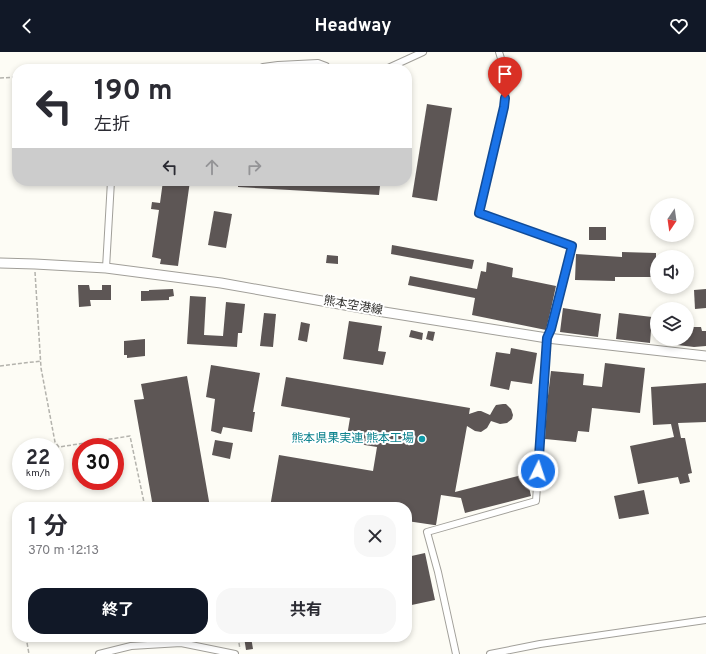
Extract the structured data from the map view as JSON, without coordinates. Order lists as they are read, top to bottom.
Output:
{
  "streets": {
    "main road": ["熊本空港線"]
  },
  "places": ["熊本県果実連 熊本工場"],
  "north": "bottom",
  "page": {
    "header": "Headway",
    "turn": ["190 m", "左折"],
    "speed": "22 km/h",
    "limit": "30",
    "heading": ["1 分", "370 m · 12:13"],
    "buttons": ["終了", "共有"]
  }
}
